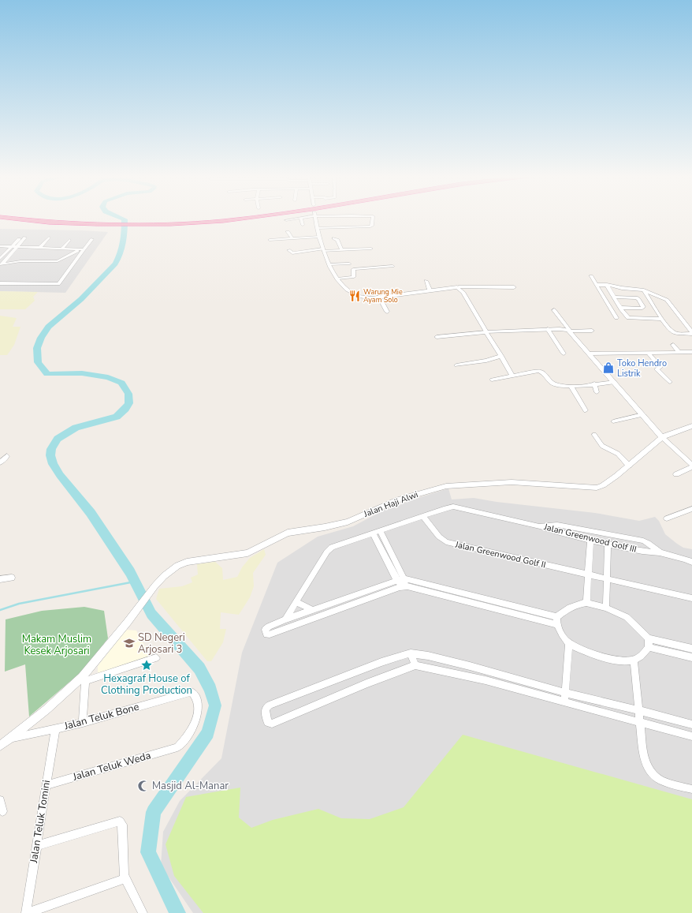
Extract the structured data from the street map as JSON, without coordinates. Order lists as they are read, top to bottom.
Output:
{
  "streets": {
    "street": [
      "Jalan Haji Alwi",
      "Jalan Greenwood Golf III",
      "Jalan Greenwood Golf II",
      "Jalan Teluk Bone",
      "Jalan Teluk Weda",
      "Jalan Teluk Tomini"
    ]
  },
  "crossings": [
    ["Jalan Haji Alwi", "Jalan Teluk Bone"],
    ["Jalan Teluk Bone", "Jalan Teluk Weda"],
    ["Jalan Teluk Bone", "Jalan Teluk Tomini"],
    ["Jalan Teluk Weda", "Jalan Teluk Tomini"]
  ],
  "parks": ["Makam Muslim Kesek Arjosari"],
  "places": {
    "restaurant": ["Warung Mie Ayam Solo"],
    "shop": ["Toko Hendro Listrik"],
    "school or university": ["SD Negeri Arjosari 3"],
    "place": ["Hexagraf House of Clothing Production"],
    "mosque": ["Masjid Al-Manar"]
  }
}
